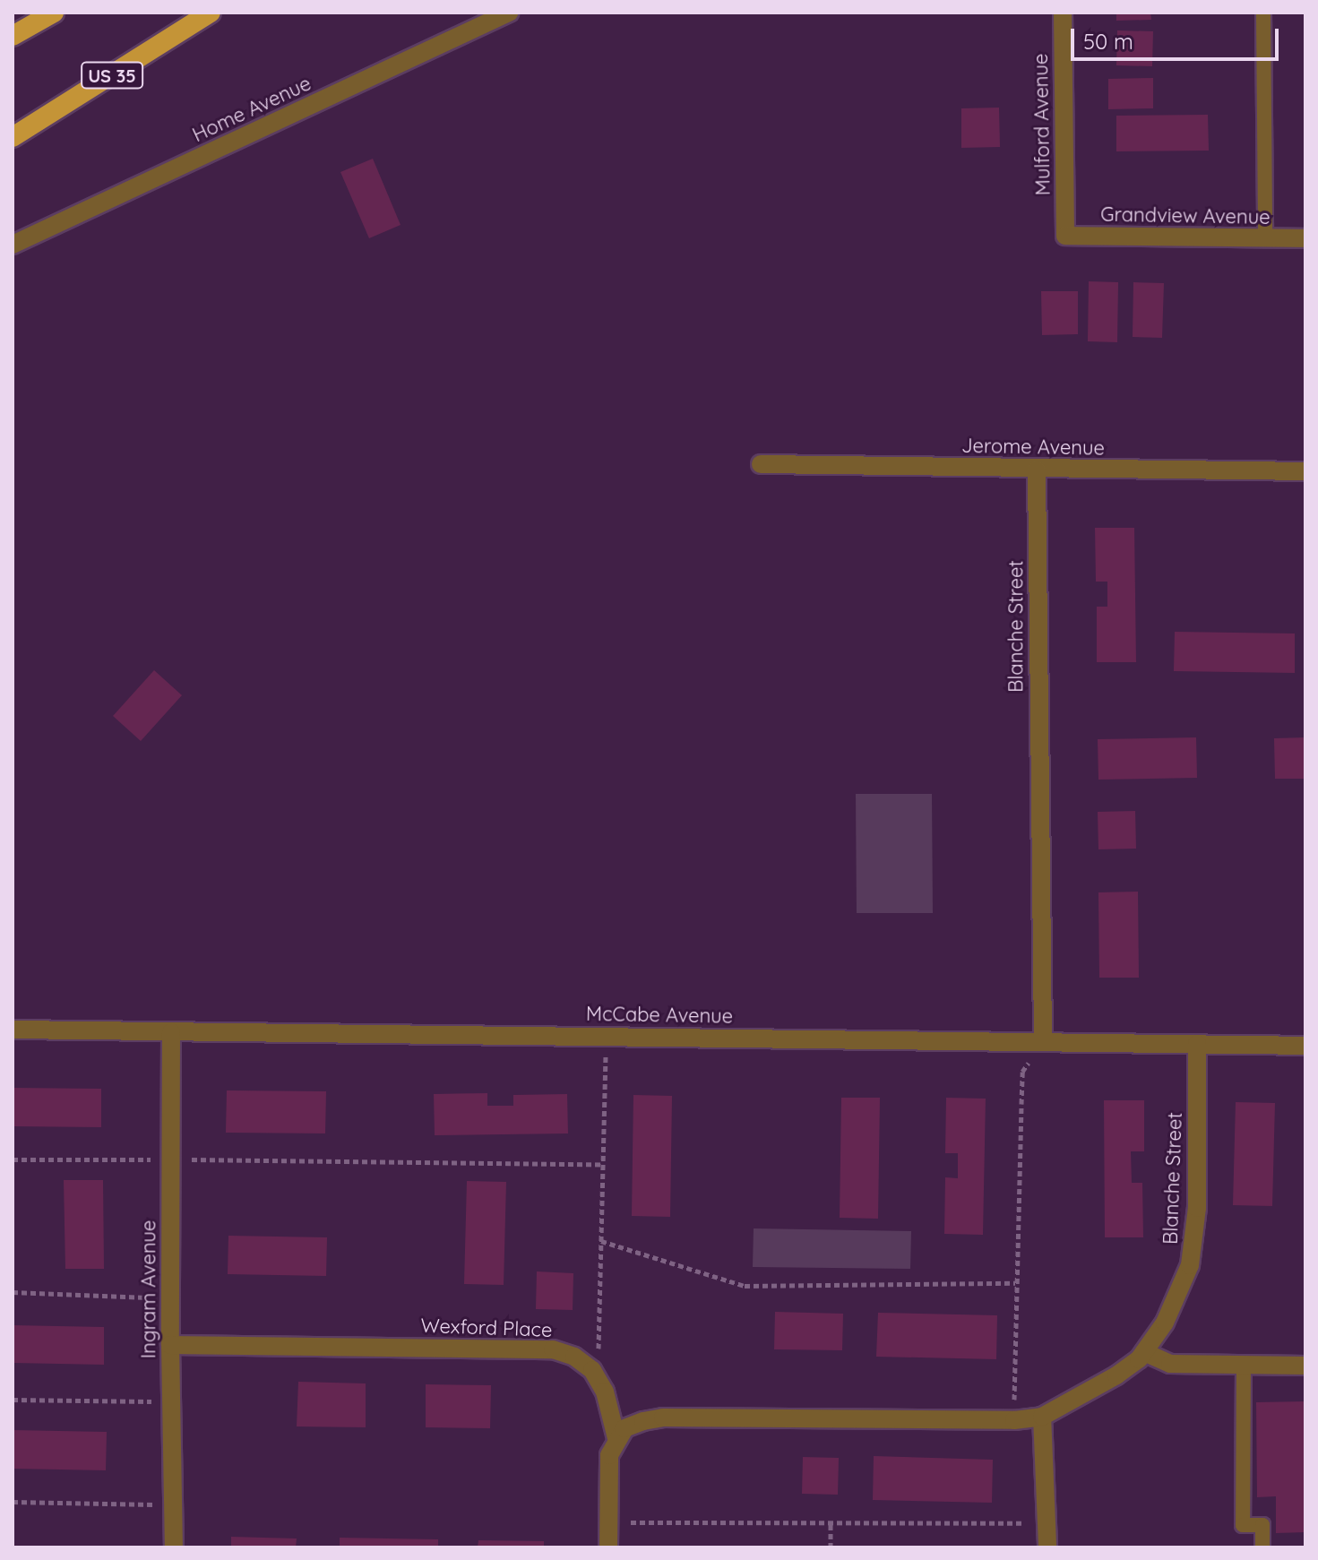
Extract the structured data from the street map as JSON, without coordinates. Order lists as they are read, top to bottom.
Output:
{
  "streets": {
    "highway": ["US 35"],
    "street": [
      "Home Avenue",
      "Mulford Avenue",
      "Grandview Avenue",
      "Jerome Avenue",
      "Blanche Street",
      "McCabe Avenue",
      "Ingram Avenue",
      "Wexford Place"
    ]
  },
  "crossings": [
    ["Mulford Avenue", "Grandview Avenue"],
    ["Jerome Avenue", "Blanche Street"],
    ["Blanche Street", "McCabe Avenue"],
    ["McCabe Avenue", "Ingram Avenue"],
    ["Ingram Avenue", "Wexford Place"]
  ],
  "scale_bar": "50 m"
}
